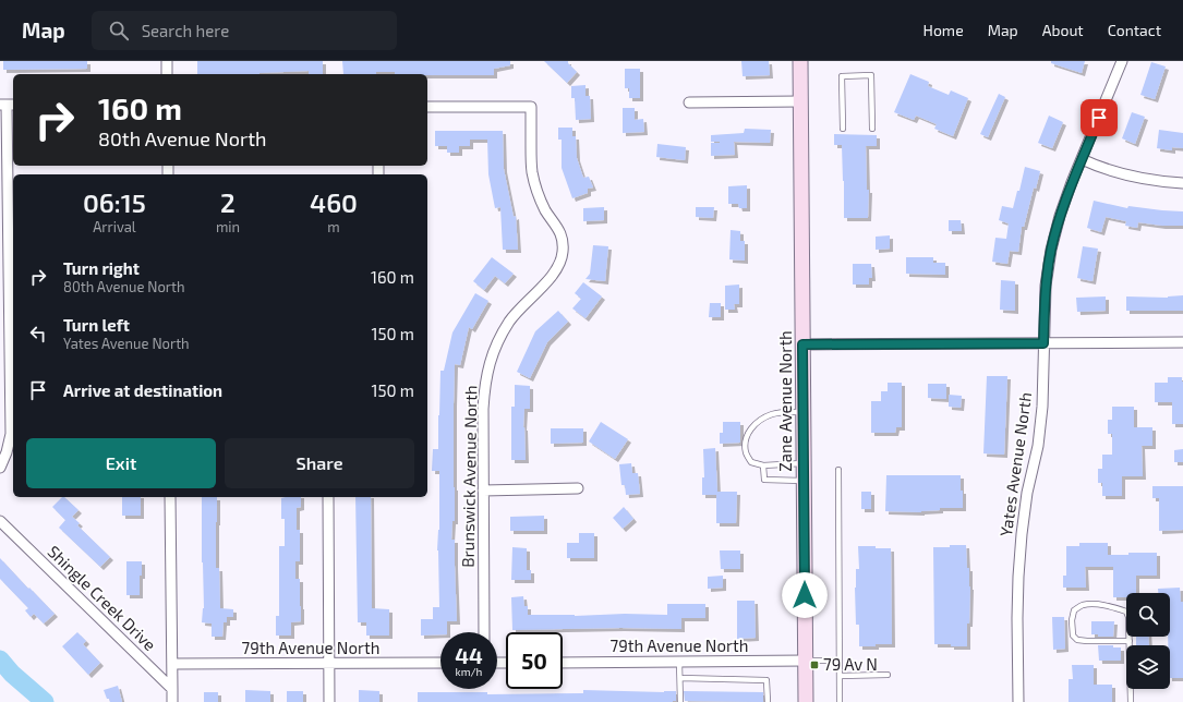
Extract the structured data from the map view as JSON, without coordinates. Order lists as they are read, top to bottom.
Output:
{
  "streets": {
    "main road": ["Zane Avenue North"],
    "street": [
      "Yates Avenue North",
      "Brunswick Avenue North",
      "Shingle Creek Drive",
      "79th Avenue North"
    ]
  },
  "crossings": [
    ["Zane Avenue North", "79th Avenue North"]
  ],
  "places": {
    "transit": ["79 Av N"]
  },
  "page": {
    "header": "Map",
    "search": "Search here",
    "nav": [
      "Home",
      "Map",
      "About",
      "Contact"
    ],
    "turn": ["160 m", "80th Avenue North"],
    "eta": [
      "06:15",
      "Arrival",
      "2",
      "min",
      "460",
      "m"
    ],
    "list": [
      {
        "name": "Turn right",
        "note": "80th Avenue North",
        "value": "160 m"
      },
      {
        "name": "Turn left",
        "note": "Yates Avenue North",
        "value": "150 m"
      },
      {
        "name": "Arrive at destination",
        "value": "150 m"
      }
    ],
    "buttons": ["Exit", "Share"],
    "speed": "44 km/h",
    "limit": "50"
  }
}
